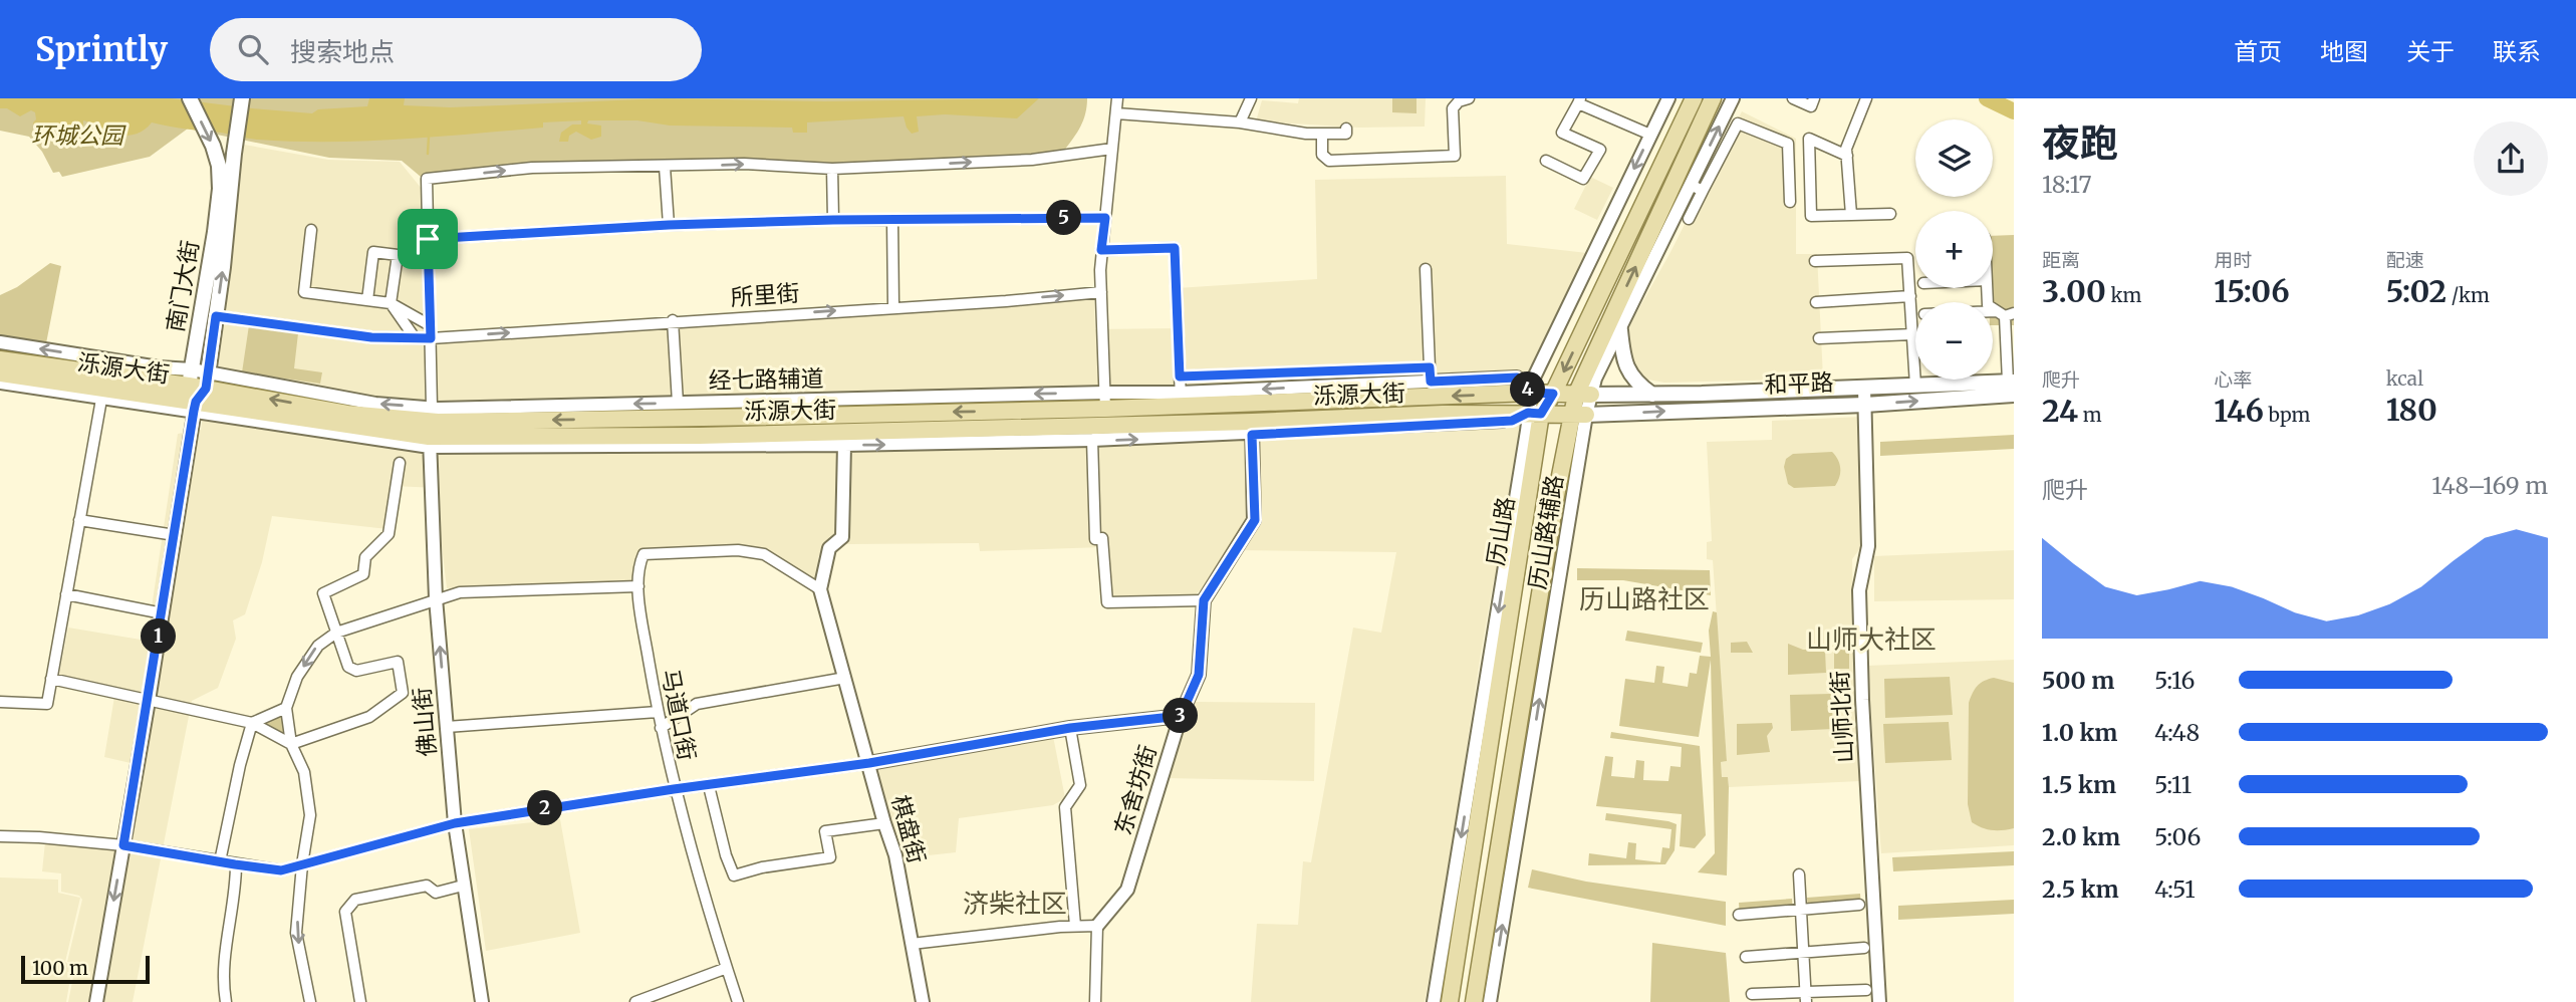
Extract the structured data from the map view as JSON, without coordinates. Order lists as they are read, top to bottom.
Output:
{
  "streets": {
    "main road": [
      "南门大街",
      "泺源大街",
      "和平路",
      "历山路"
    ],
    "street": [
      "所里街",
      "经七路辅道",
      "历山路辅路",
      "马道口街",
      "山师北街",
      "佛山街",
      "东舍坊街",
      "棋盘街"
    ]
  },
  "crossings": [
    ["南门大街", "所里街"],
    ["南门大街", "泺源大街"],
    ["南门大街", "经七路辅道"],
    ["泺源大街", "经七路辅道"],
    ["泺源大街", "和平路"],
    ["泺源大街", "历山路"],
    ["泺源大街", "历山路辅路"],
    ["泺源大街", "佛山街"],
    ["泺源大街", "东舍坊街"],
    ["和平路", "历山路辅路"],
    ["和平路", "山师北街"],
    ["历山路", "历山路辅路"],
    ["马道口街", "棋盘街"]
  ],
  "districts": ["历山路社区", "山师大社区", "济柴社区"],
  "parks": ["环城公园"],
  "scale_bar": "100 m",
  "page": {
    "header": "Sprintly",
    "search": "搜索地点",
    "nav": [
      "首页",
      "地图",
      "关于",
      "联系"
    ],
    "heading": ["夜跑", "18:17"],
    "map_buttons": ["+", "−"],
    "pins": [
      "5",
      "4",
      "1",
      "3",
      "2"
    ],
    "stats": [
      ["距离", "3.00 km"],
      ["用时", "15:06"],
      ["配速", "5:02 /km"],
      ["爬升", "24 m"],
      ["心率", "146 bpm"],
      ["kcal", "180"]
    ],
    "chart": ["爬升", "148–169 m"],
    "list": [
      {
        "name": "500 m",
        "note": "5:16"
      },
      {
        "name": "1.0 km",
        "note": "4:48"
      },
      {
        "name": "1.5 km",
        "note": "5:11"
      },
      {
        "name": "2.0 km",
        "note": "5:06"
      },
      {
        "name": "2.5 km",
        "note": "4:51"
      }
    ],
    "scale": "100 m"
  }
}
